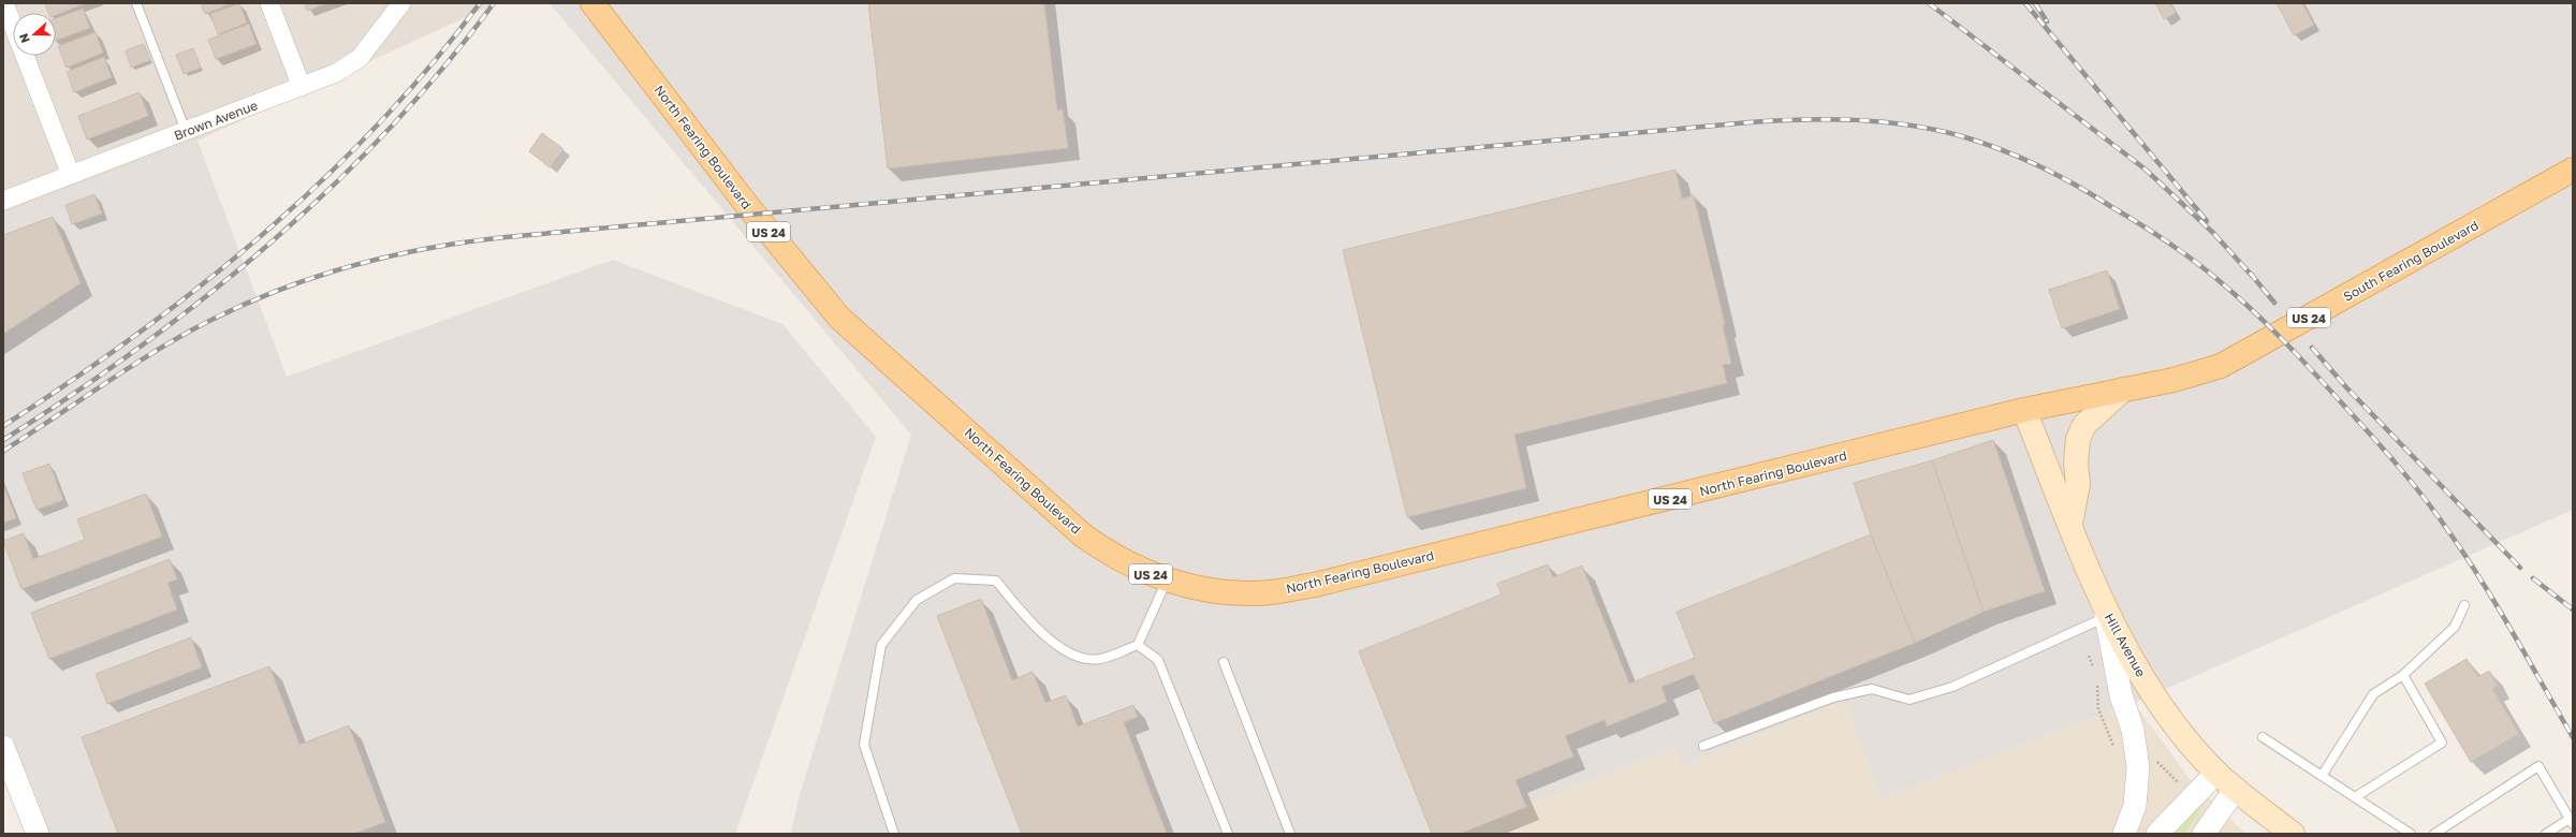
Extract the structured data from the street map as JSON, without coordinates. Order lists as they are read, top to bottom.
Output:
{
  "streets": {
    "main road": [
      "North Fearing Boulevard",
      "US 24",
      "South Fearing Boulevard",
      "Hill Avenue"
    ],
    "street": ["Brown Avenue"]
  },
  "crossings": [
    ["North Fearing Boulevard", "South Fearing Boulevard"],
    ["North Fearing Boulevard", "Hill Avenue"],
    ["South Fearing Boulevard", "Hill Avenue"]
  ],
  "north": "left"
}
